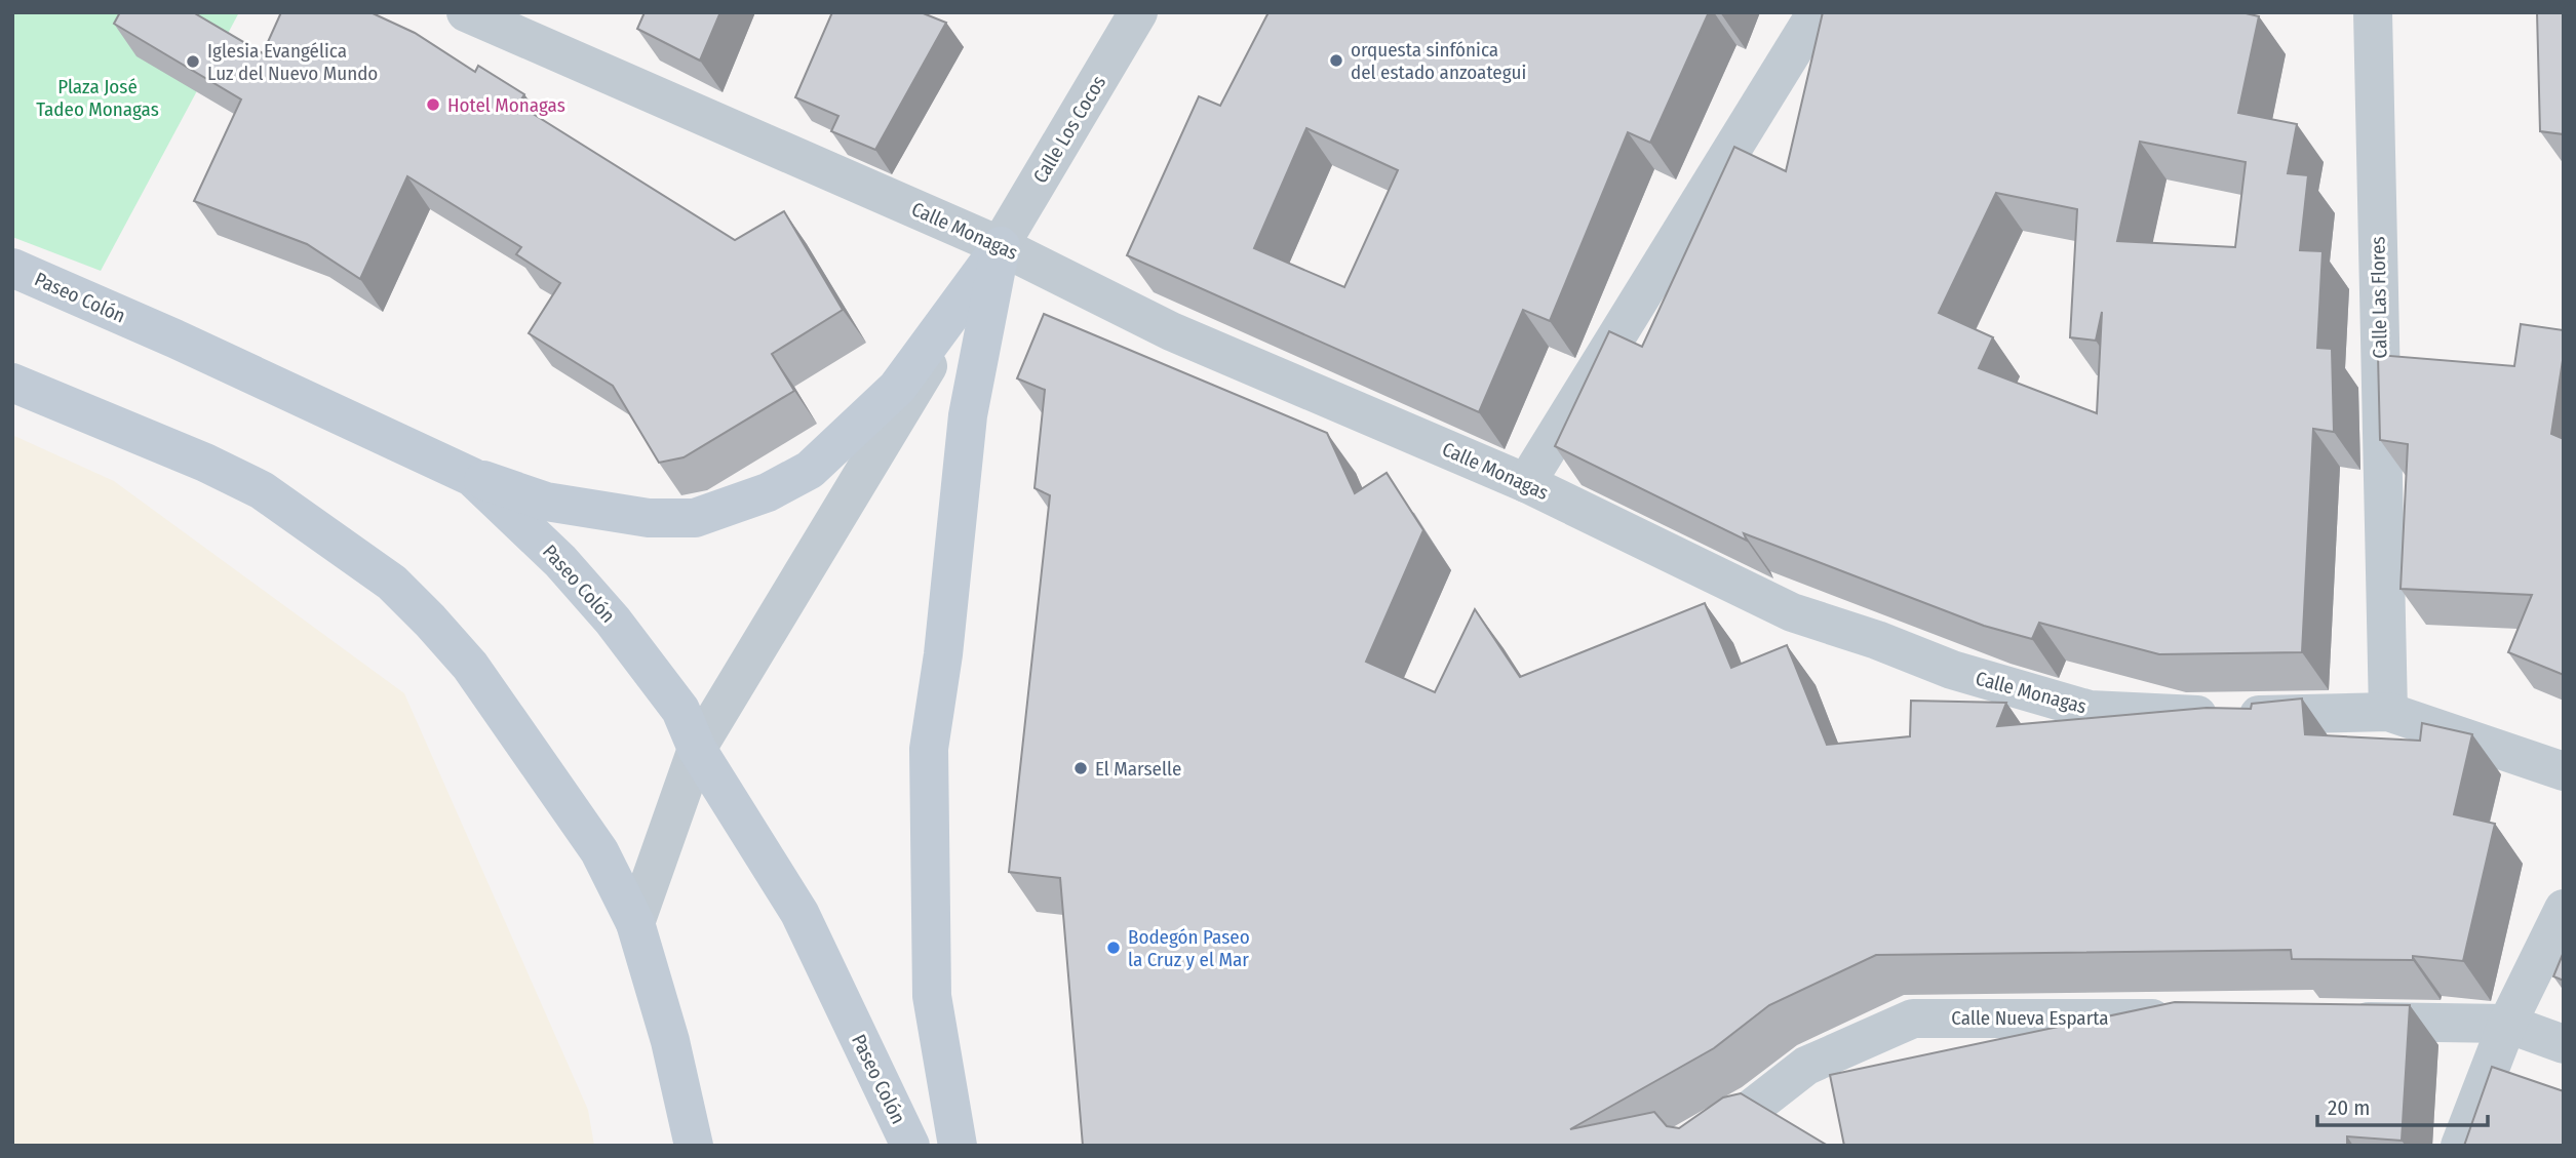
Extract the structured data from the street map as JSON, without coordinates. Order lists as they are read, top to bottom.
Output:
{
  "streets": {
    "street": [
      "Calle Los Cocos",
      "Calle Monagas",
      "Paseo Colón",
      "Calle Las Flores",
      "Calle Nueva Esparta"
    ]
  },
  "crossings": [
    ["Calle Los Cocos", "Calle Monagas"],
    ["Calle Los Cocos", "Paseo Colón"],
    ["Calle Monagas", "Calle Las Flores"]
  ],
  "parks": ["Plaza José Tadeo Monagas"],
  "places": [
    "orquesta sinfónica del estado anzoategui",
    "Iglesia Evangélica Luz del Nuevo Mundo",
    "Hotel Monagas",
    "El Marselle",
    "Bodegón Paseo la Cruz y el Mar"
  ],
  "scale_bar": "20 m"
}
